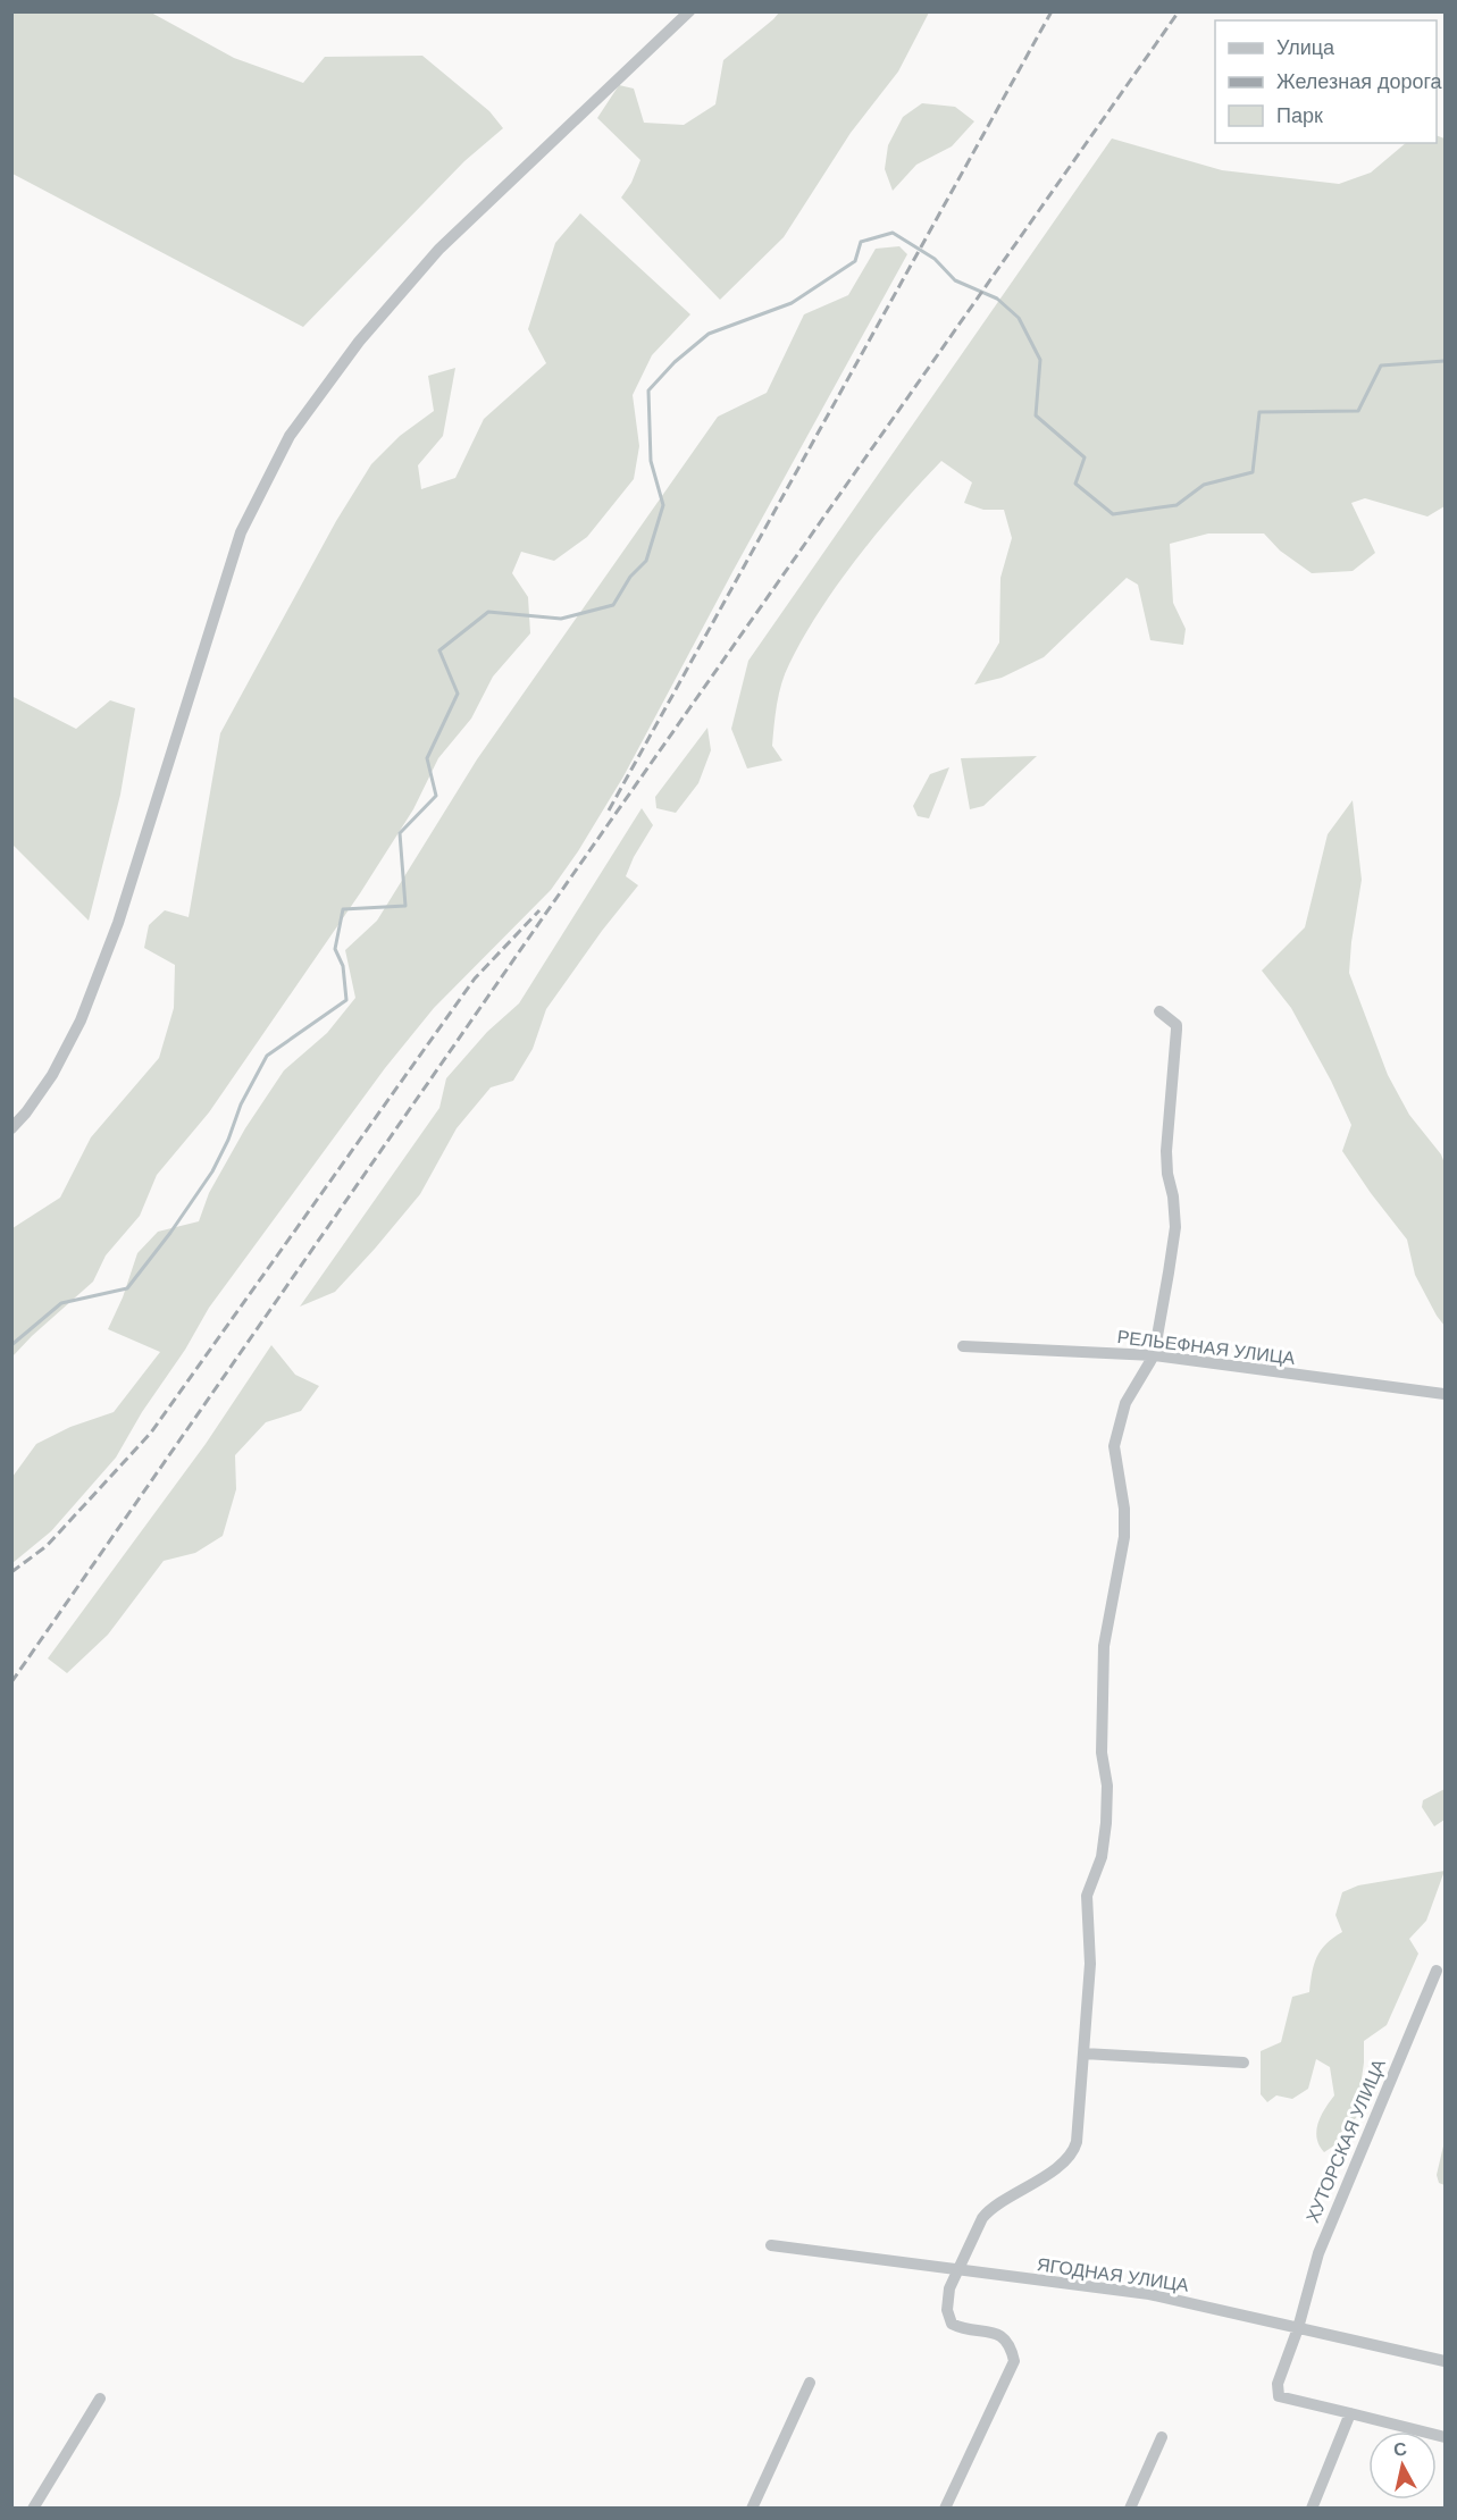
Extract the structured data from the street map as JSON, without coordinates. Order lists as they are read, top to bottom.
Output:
{
  "streets": {
    "street": ["РЕЛЬЕФНАЯ УЛИЦА", "ХУТОРСКАЯ УЛИЦА", "ЯГОДНАЯ УЛИЦА"]
  },
  "crossings": [
    ["ХУТОРСКАЯ УЛИЦА", "ЯГОДНАЯ УЛИЦА"]
  ],
  "legend": ["Улица", "Железная дорога", "Парк"],
  "north": "top"
}
